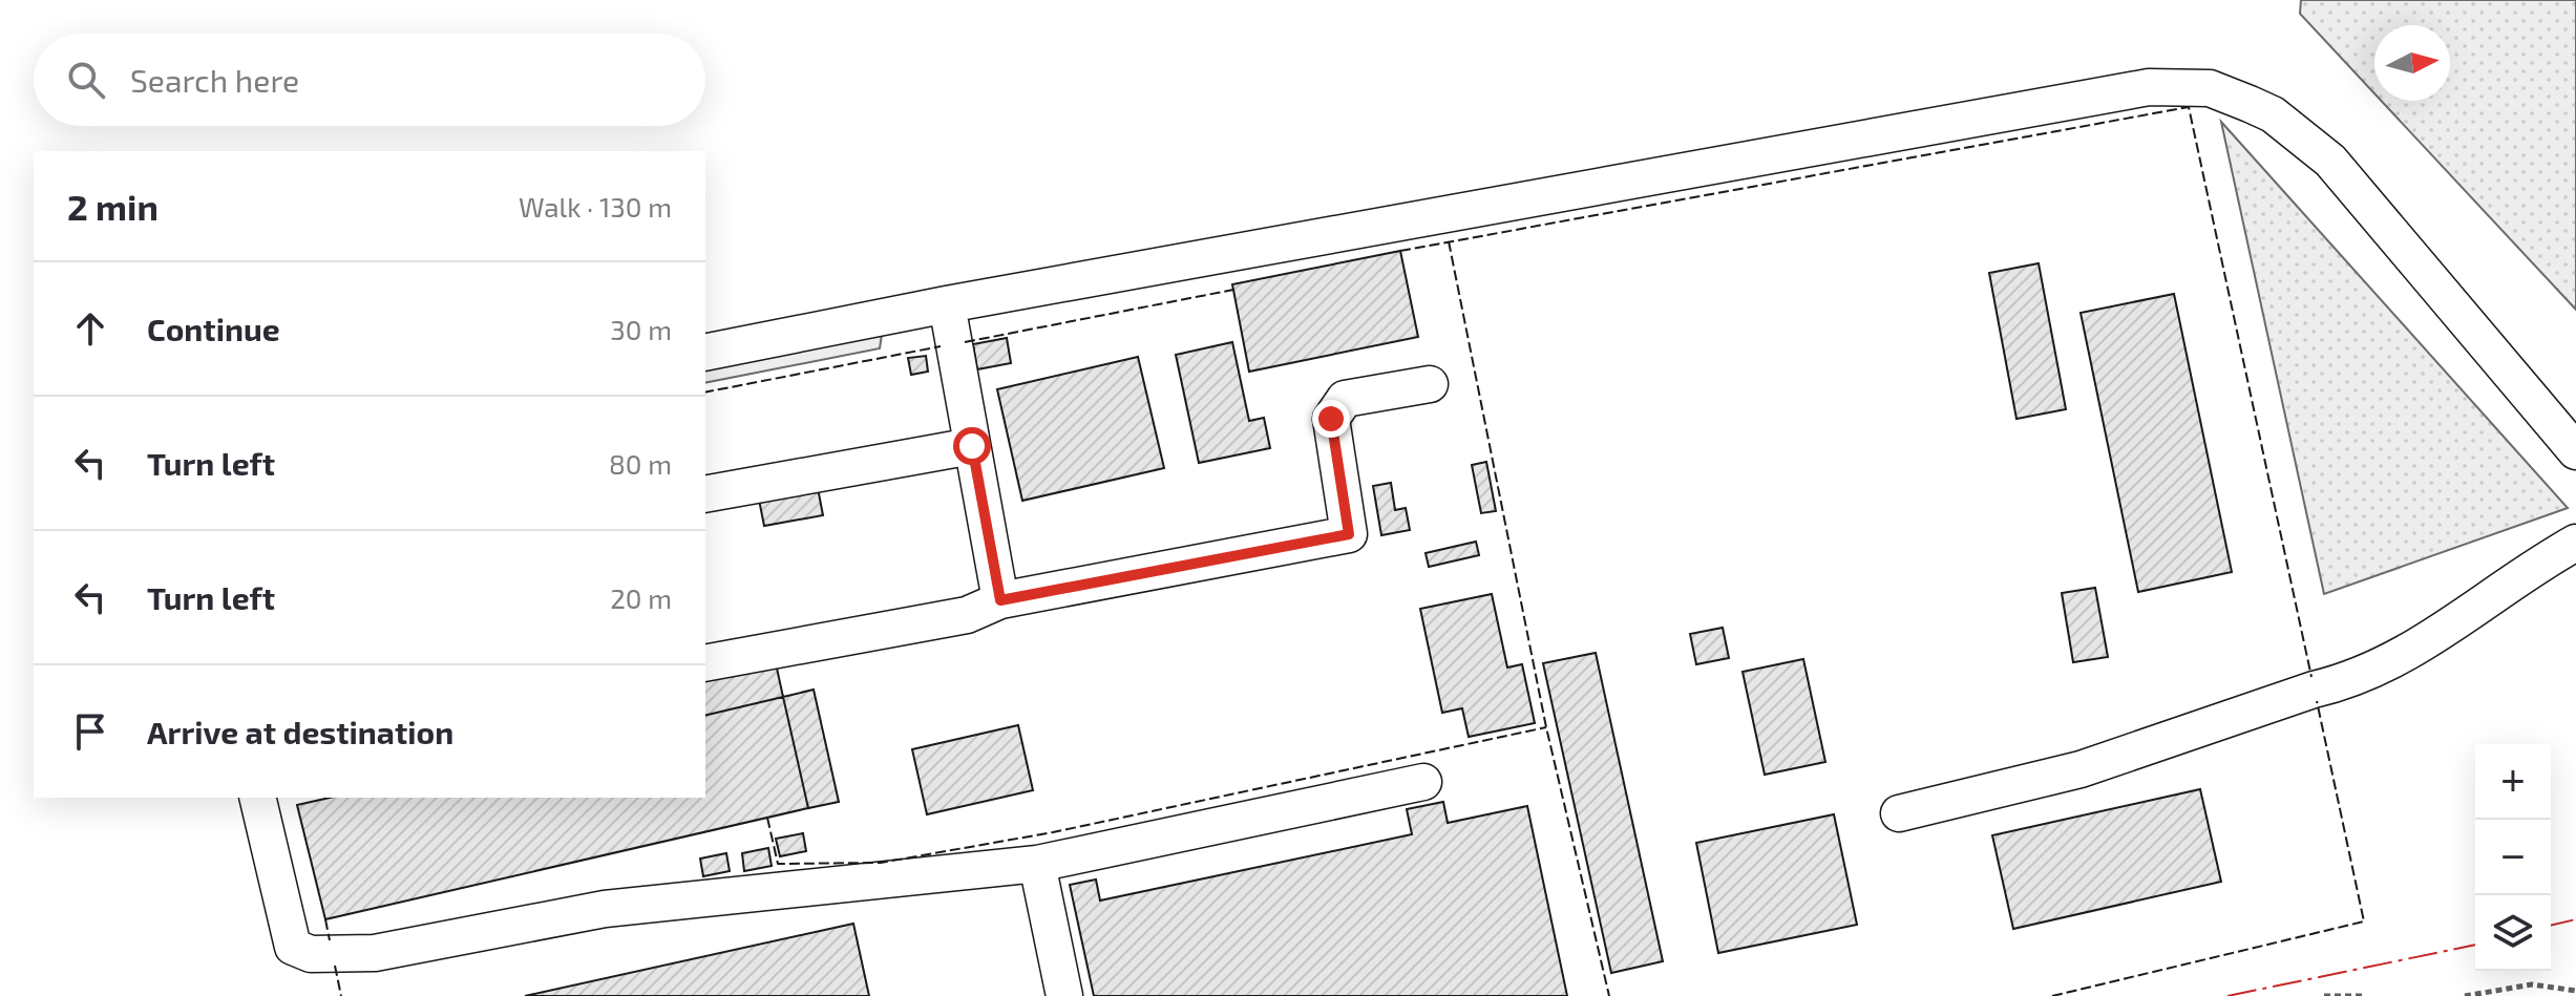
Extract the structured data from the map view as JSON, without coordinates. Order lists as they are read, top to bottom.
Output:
{
  "north": "right",
  "page": {
    "search": "Search here",
    "heading": ["2 min", "Walk · 130 m"],
    "list": [
      ["Continue", "30 m"],
      ["Turn left", "80 m"],
      ["Turn left", "20 m"],
      "Arrive at destination"
    ],
    "map_buttons": ["+", "−"]
  }
}
